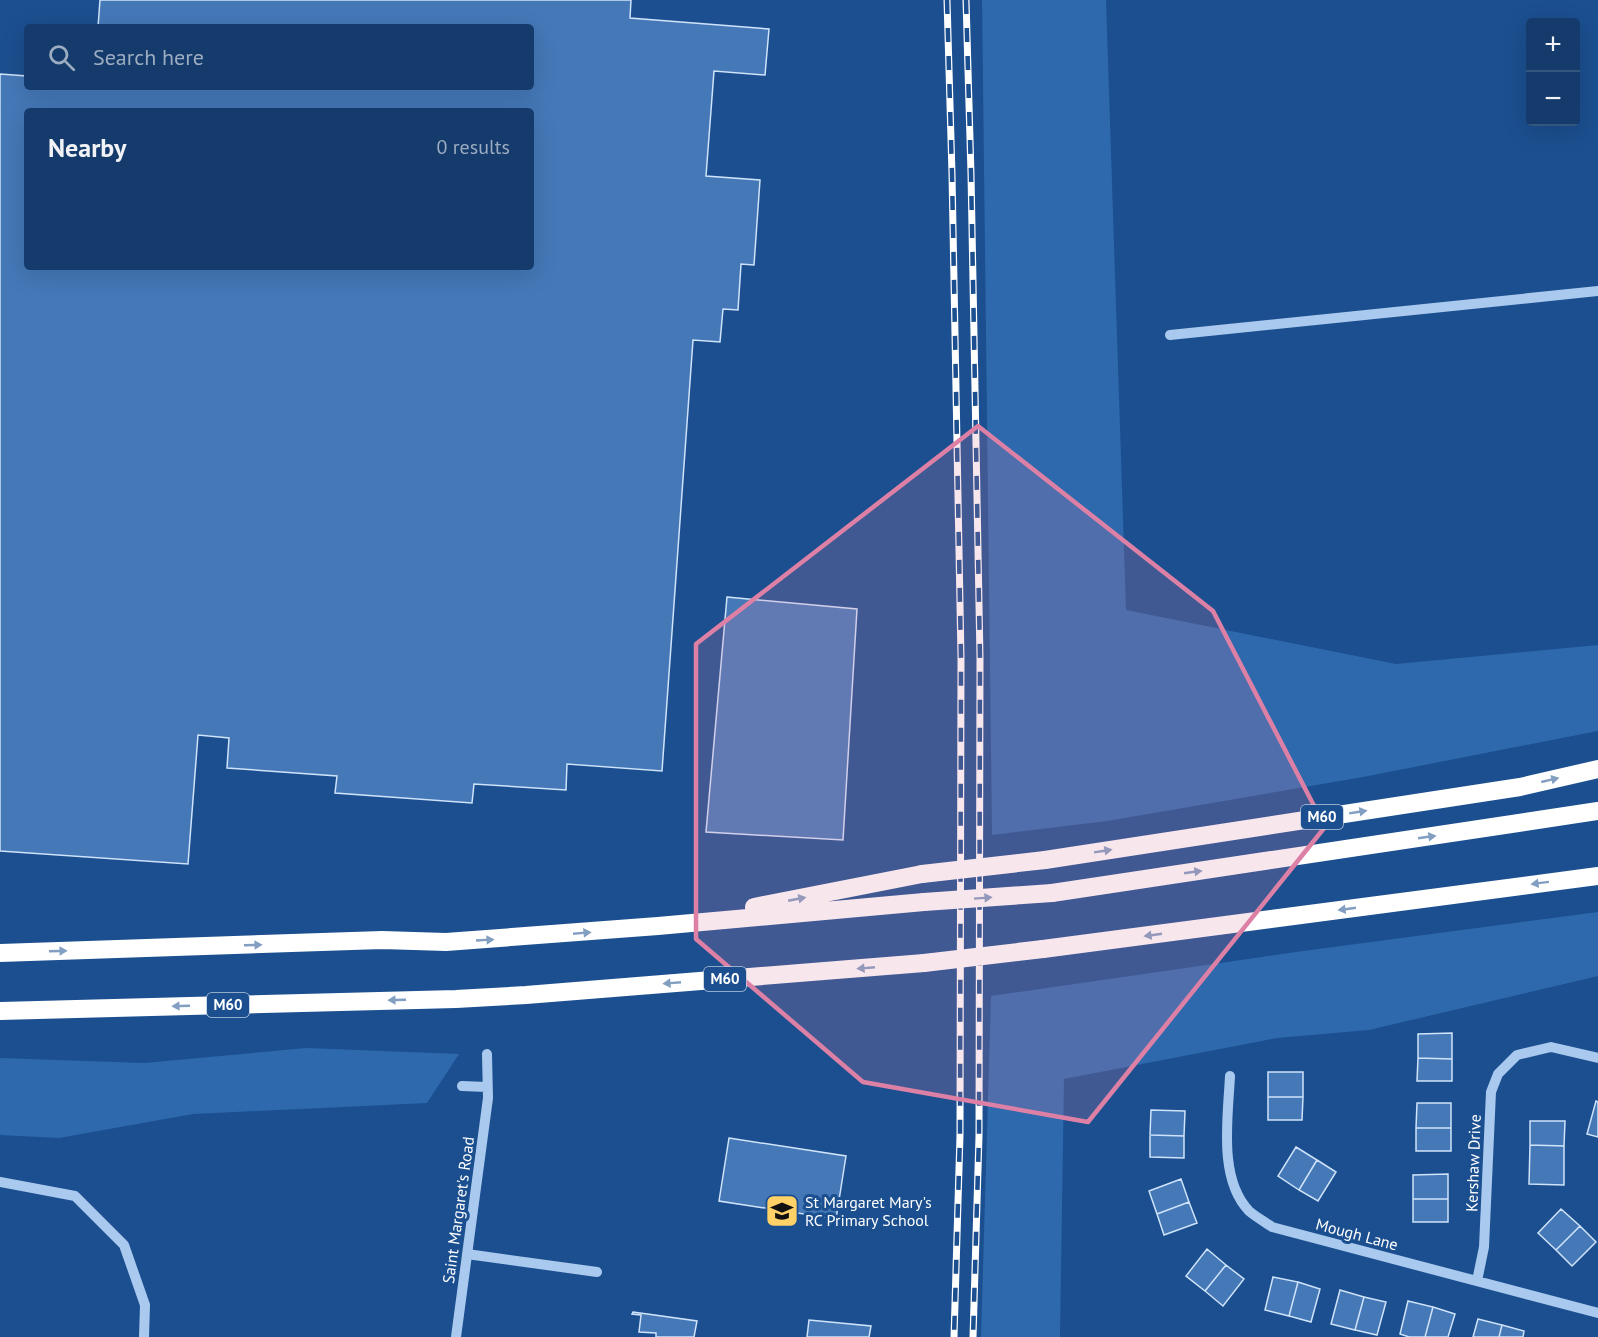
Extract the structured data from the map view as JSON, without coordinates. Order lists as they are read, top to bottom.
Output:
{
  "streets": {
    "highway": ["M60"],
    "street": ["Kershaw Drive", "Saint Margaret's Road", "Mough Lane"]
  },
  "crossings": [
    ["Kershaw Drive", "Mough Lane"]
  ],
  "places": {
    "school or university": ["St Margaret Mary's RC Primary School"]
  },
  "page": {
    "map_buttons": ["+", "−"],
    "search": "Search here",
    "heading": ["Nearby", "0 results"]
  }
}
